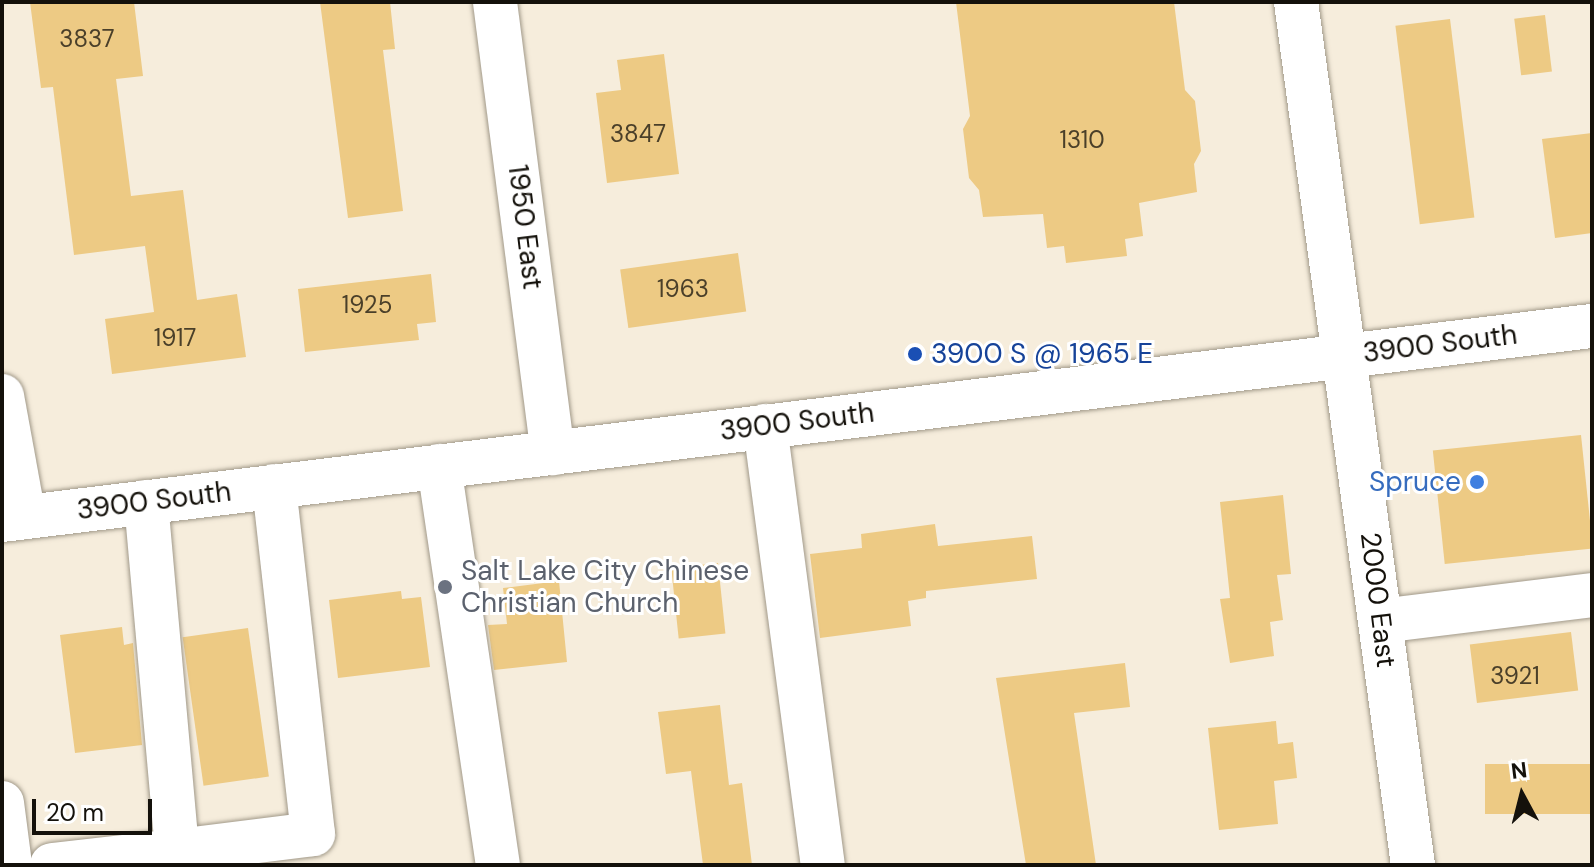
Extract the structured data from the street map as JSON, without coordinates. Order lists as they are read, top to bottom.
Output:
{
  "streets": {
    "main road": ["1950 East", "3900 South", "2000 East"]
  },
  "crossings": [
    ["1950 East", "3900 South"],
    ["3900 South", "2000 East"]
  ],
  "places": ["3900 S @ 1965 E", "Spruce", "Salt Lake City Chinese Christian Church"],
  "house_numbers": [
    "3837",
    "3847",
    "1310",
    "1963",
    "1925",
    "1917",
    "3921"
  ],
  "scale_bar": "20 m",
  "north": "top"
}
